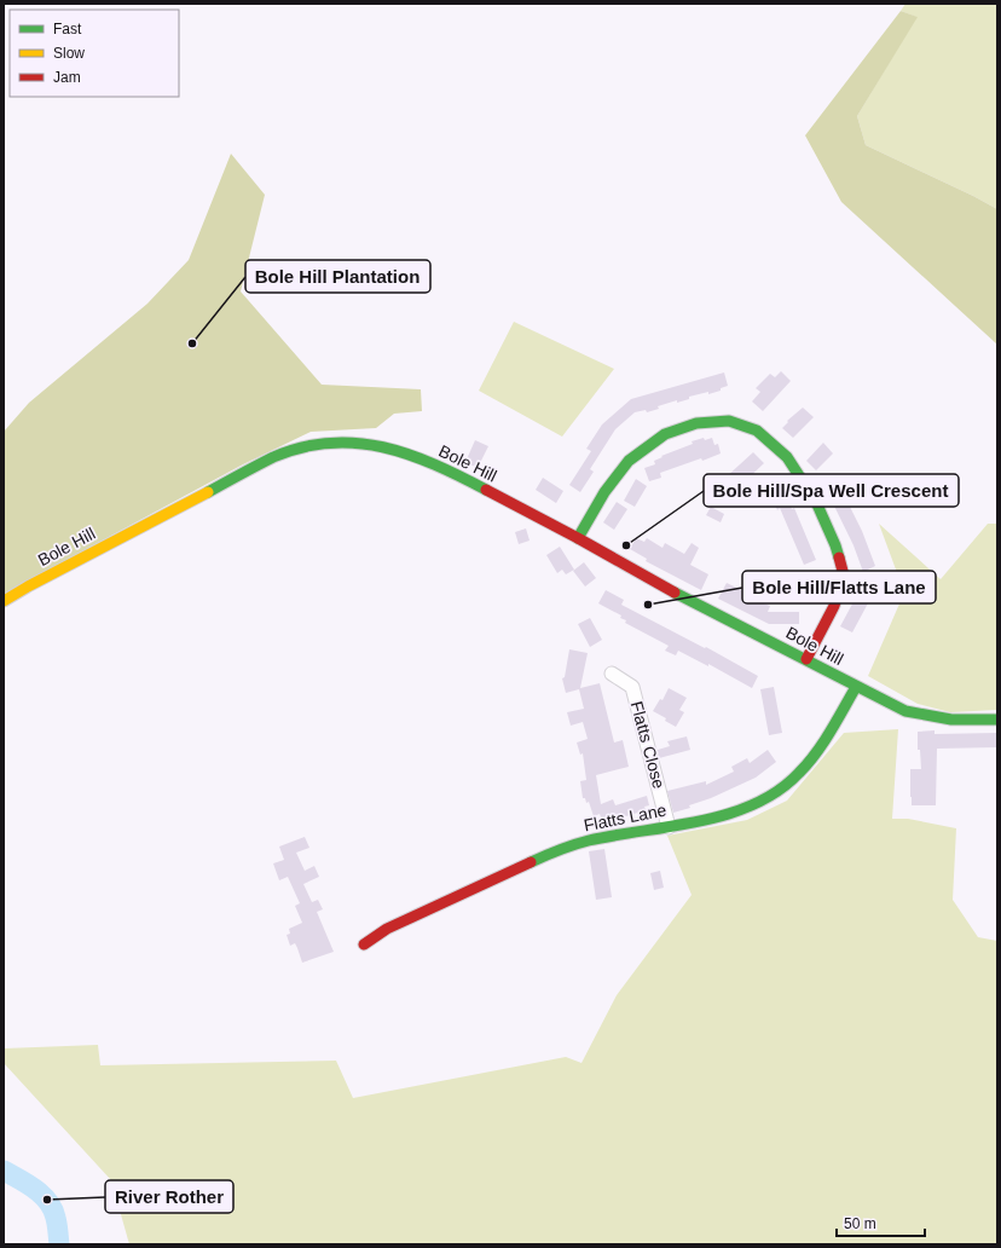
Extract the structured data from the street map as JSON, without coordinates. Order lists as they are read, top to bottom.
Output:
{
  "streets": {
    "street": ["Bole Hill", "Flatts Close", "Flatts Lane"]
  },
  "crossings": [
    ["Bole Hill", "Flatts Lane"],
    ["Flatts Close", "Flatts Lane"]
  ],
  "places": [
    "Bole Hill Plantation",
    "Bole Hill/Spa Well Crescent",
    "Bole Hill/Flatts Lane",
    "River Rother"
  ],
  "legend": ["Fast", "Slow", "Jam"],
  "scale_bar": "50 m"
}
